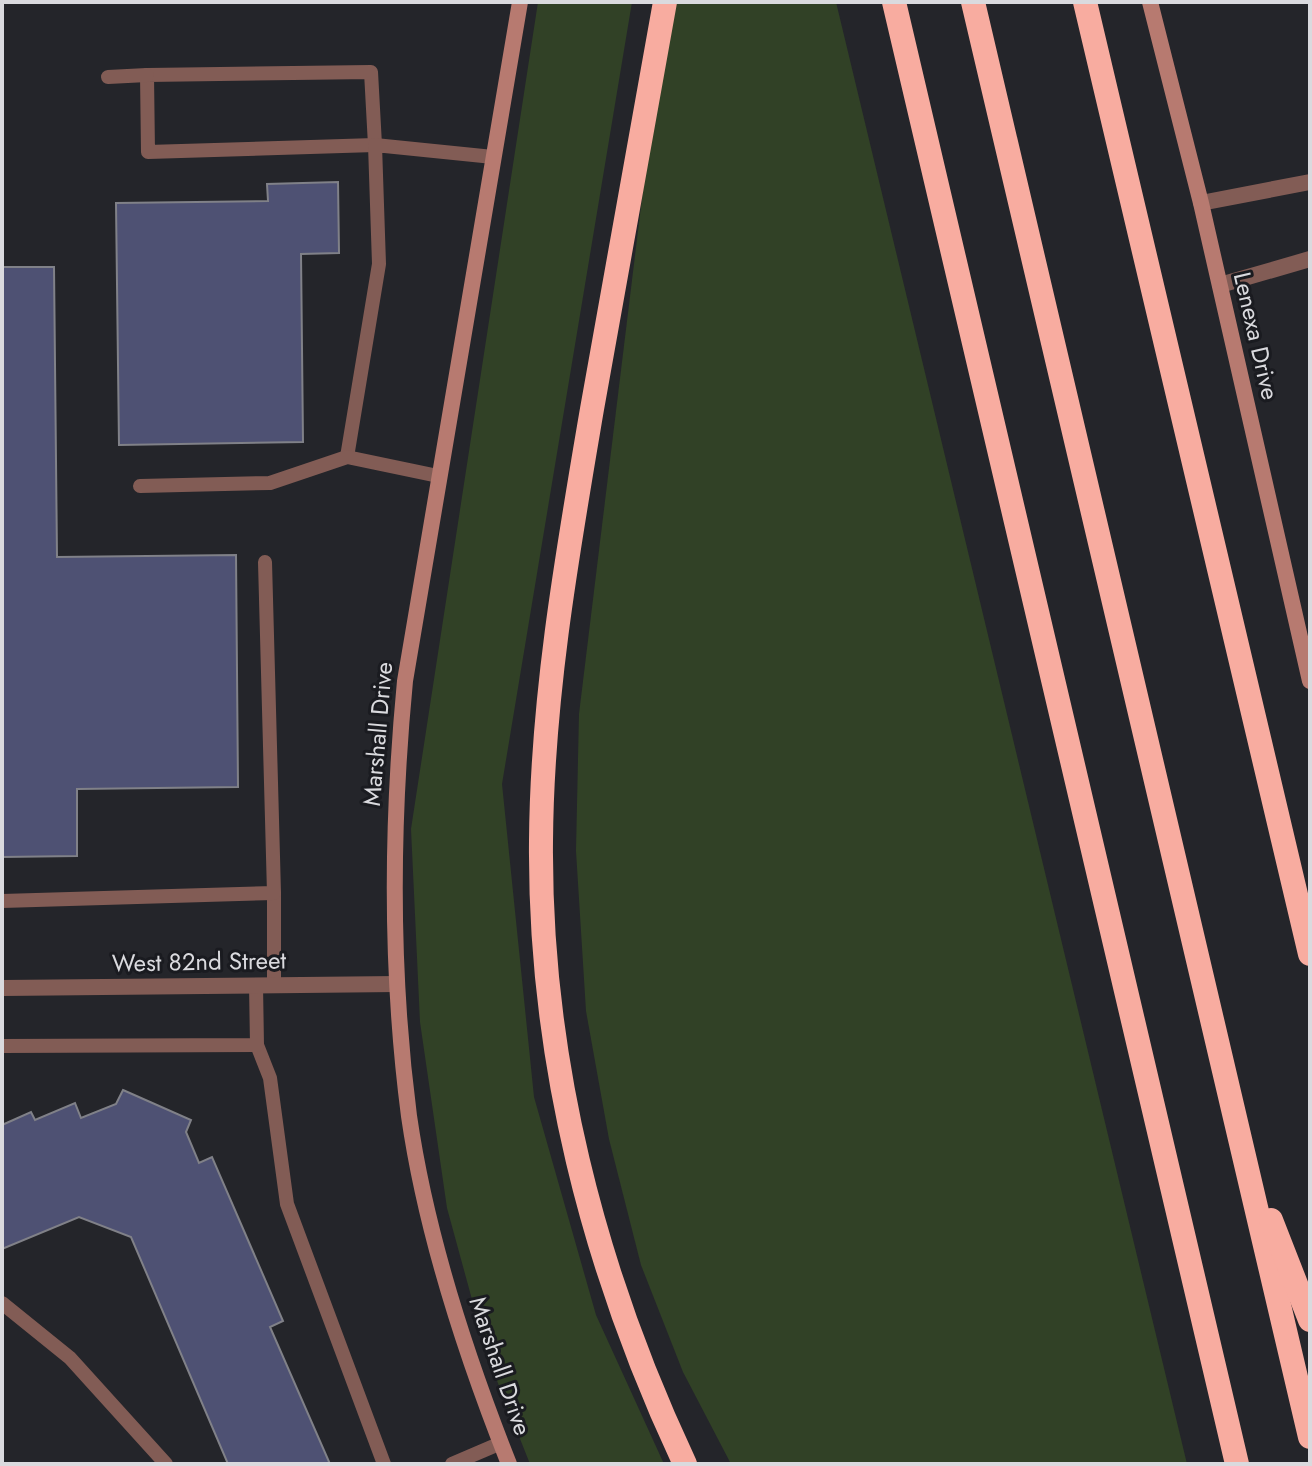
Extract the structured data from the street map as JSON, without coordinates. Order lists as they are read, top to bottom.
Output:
{
  "streets": {
    "street": ["Lenexa Drive", "Marshall Drive", "West 82nd Street"]
  },
  "crossings": [
    ["Marshall Drive", "West 82nd Street"]
  ]
}
